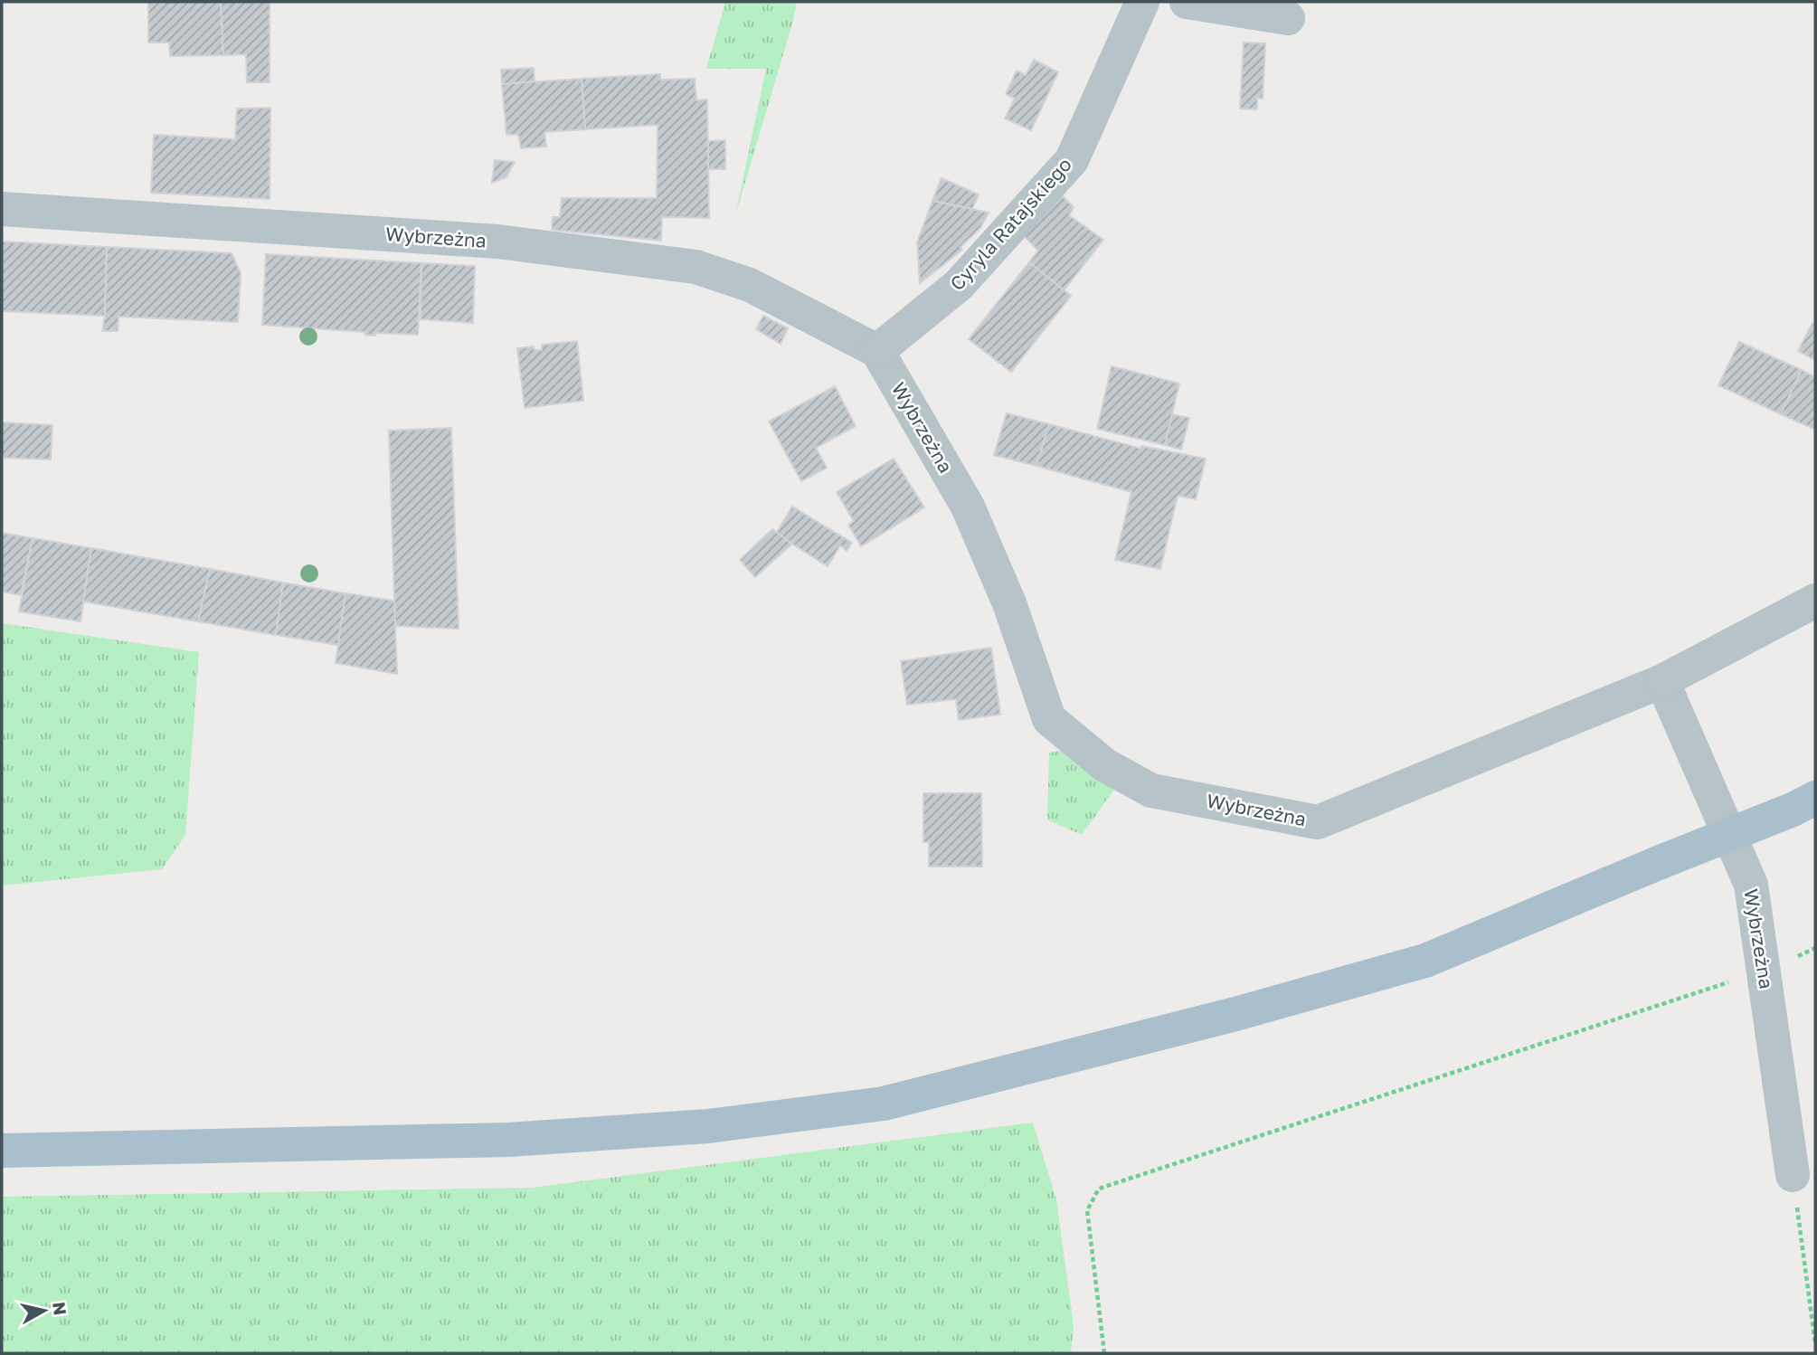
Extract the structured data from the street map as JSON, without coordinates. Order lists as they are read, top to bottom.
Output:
{
  "streets": {
    "street": ["Cyryla Ratajskiego", "Wybrzeżna"]
  },
  "crossings": [
    ["Cyryla Ratajskiego", "Wybrzeżna"]
  ],
  "north": "right"
}
